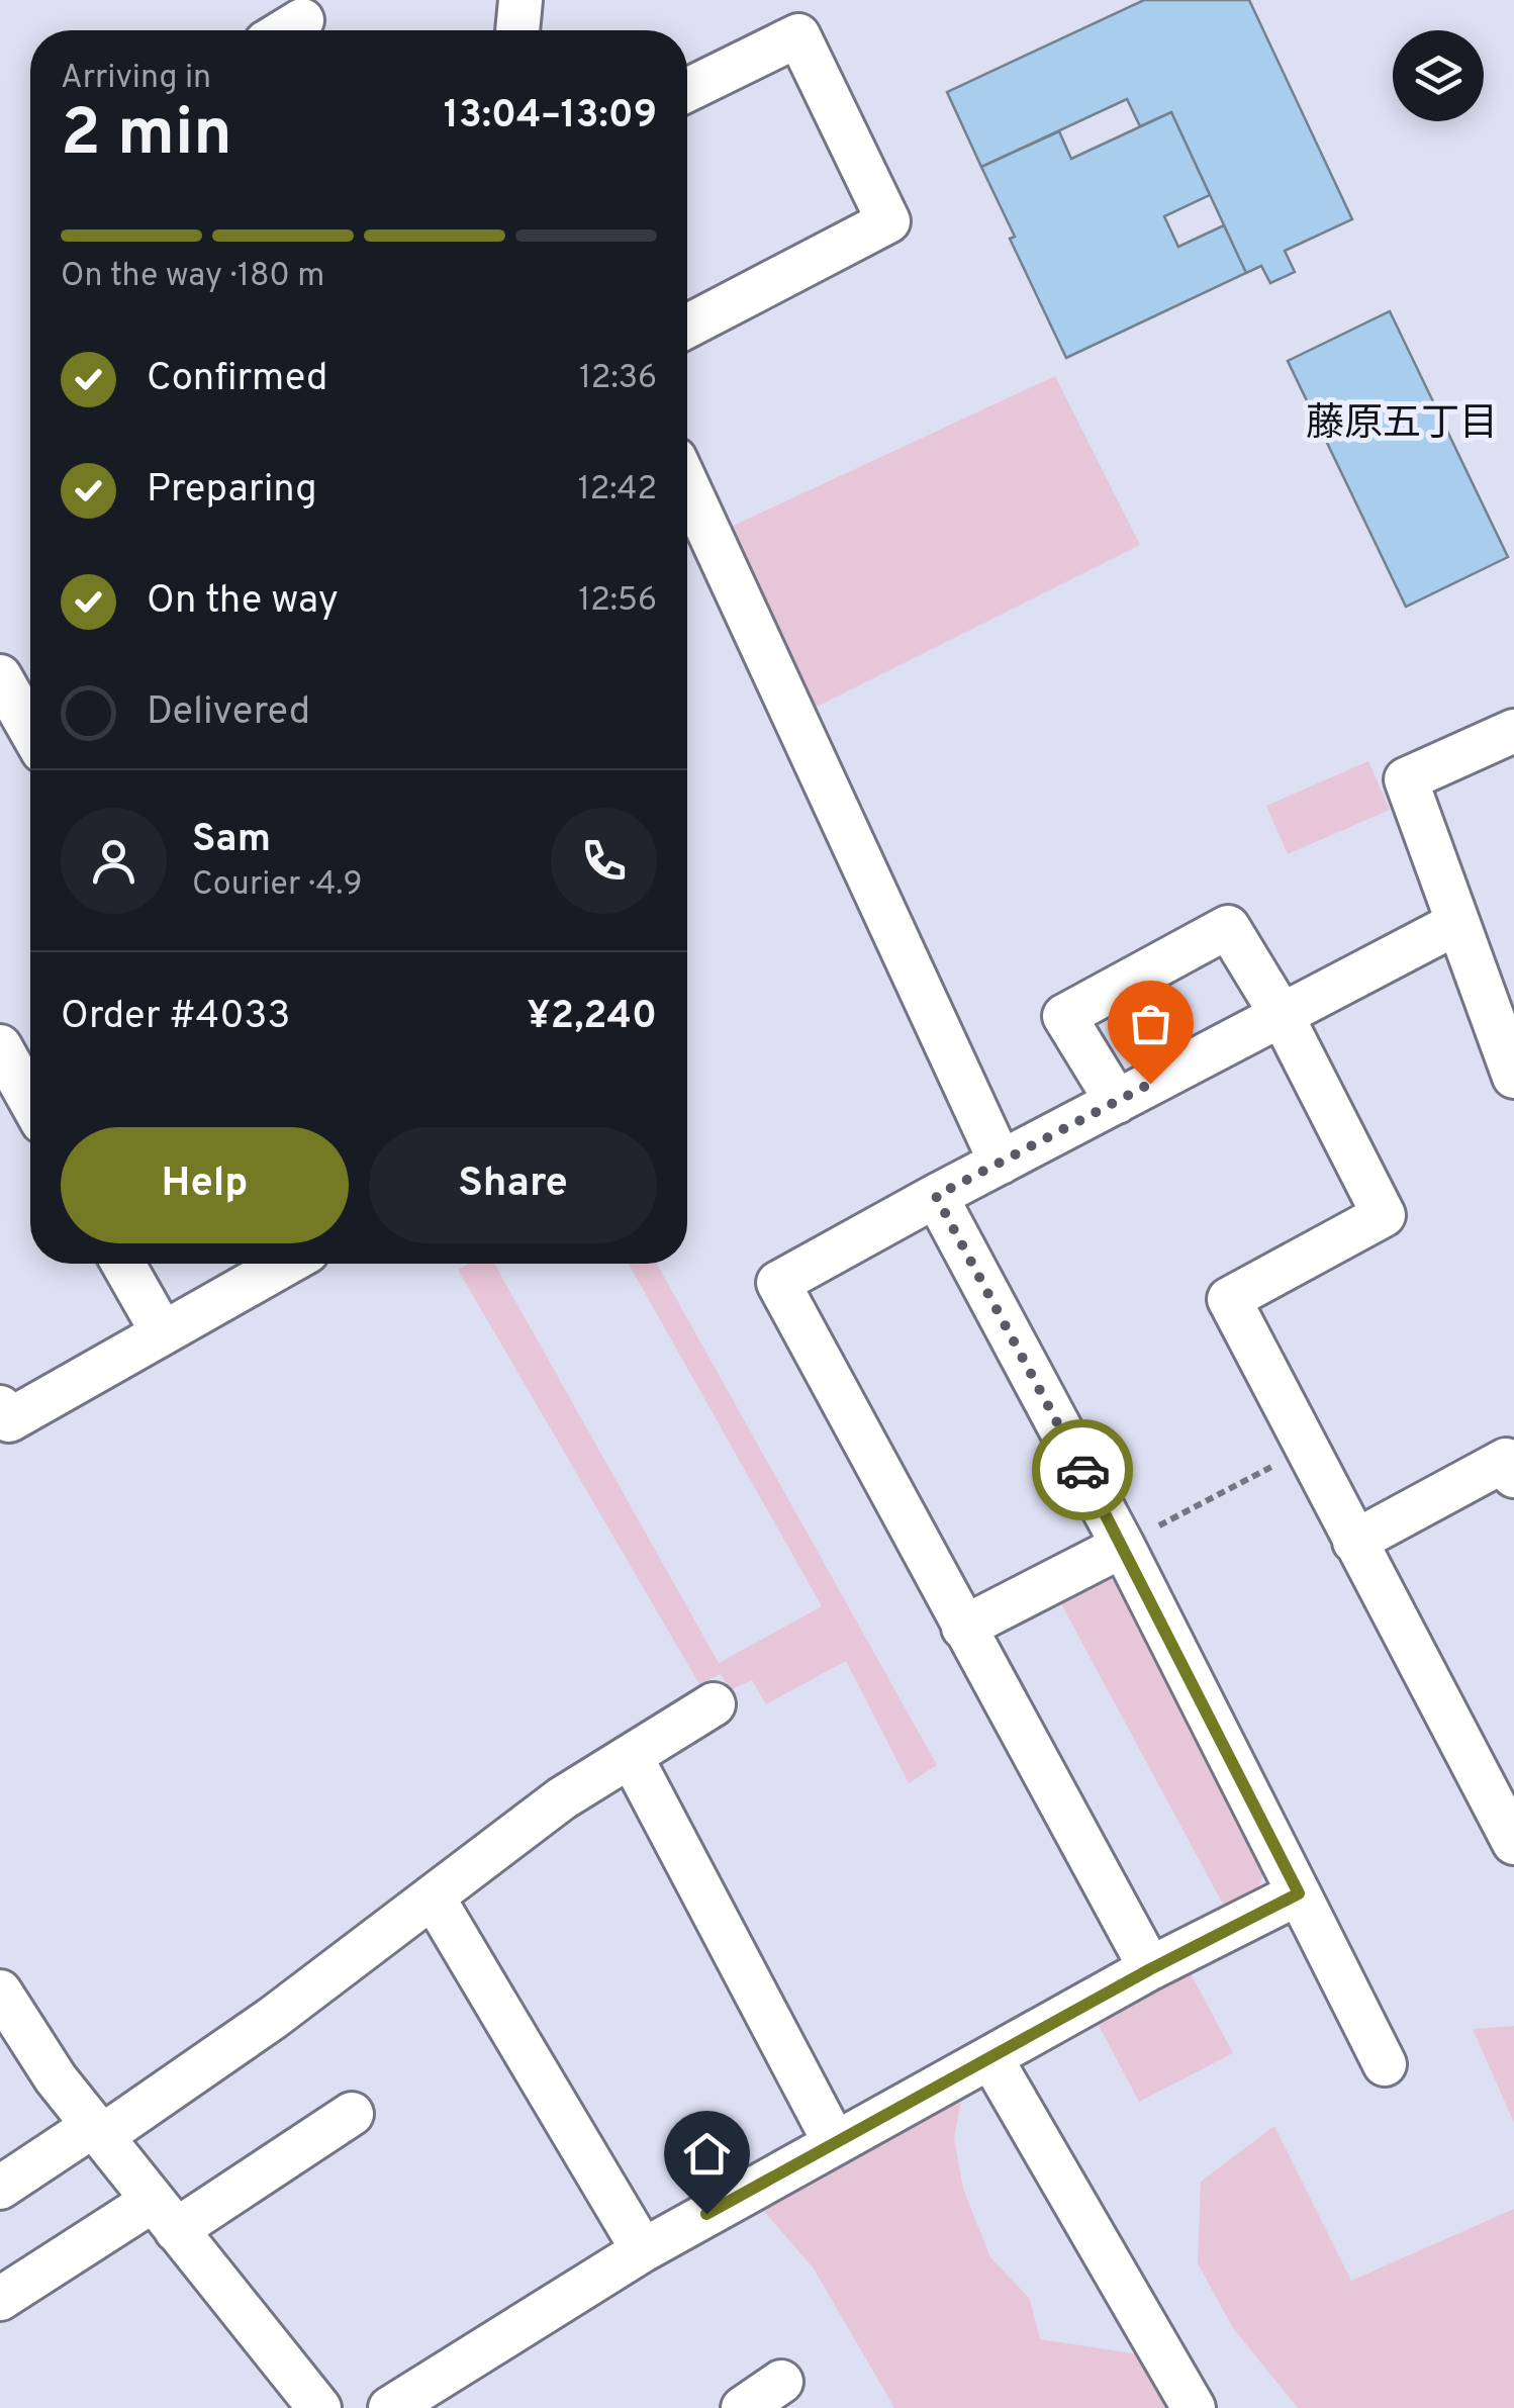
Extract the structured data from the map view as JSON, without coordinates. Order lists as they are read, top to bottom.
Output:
{
  "districts": ["藤原五丁目"],
  "page": {
    "heading": ["2 min", "Arriving in", "13:04–13:09"],
    "panel": [
      "Sam",
      "Courier · 4.9",
      "Order #4033",
      "¥2,240"
    ],
    "bar": "On the way · 180 m",
    "list": [
      ["Confirmed", "12:36"],
      ["Preparing", "12:42"],
      ["On the way", "12:56"],
      "Delivered"
    ],
    "buttons": ["Help", "Share"]
  }
}
